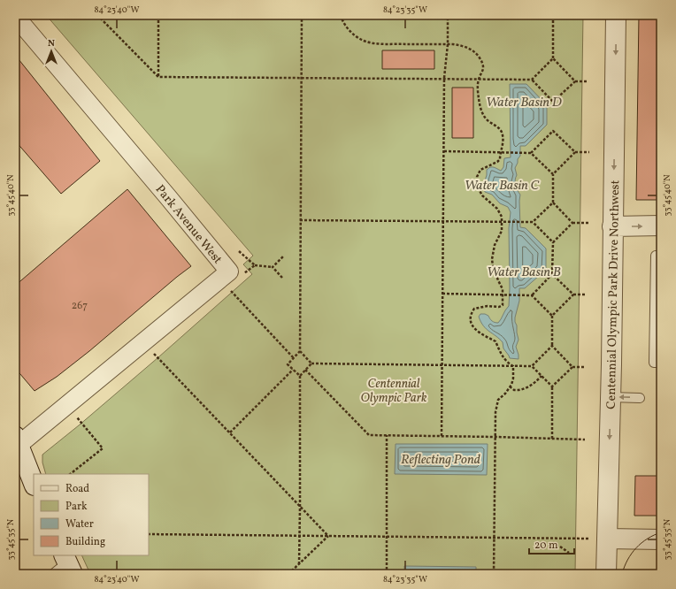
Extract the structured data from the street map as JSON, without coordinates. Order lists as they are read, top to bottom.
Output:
{
  "streets": {
    "street": ["Park Avenue West", "Centennial Olympic Park Drive Northwest"]
  },
  "one_way": ["Centennial Olympic Park Drive Northwest"],
  "water": [
    "Water Basin D",
    "Water Basin C",
    "Water Basin B",
    "Reflecting Pond"
  ],
  "parks": ["Centennial Olympic Park"],
  "house_numbers": ["267"],
  "legend": [
    "Road",
    "Park",
    "Water",
    "Building"
  ],
  "scale_bar": "20 m",
  "north": "top",
  "coordinates": [
    "84°23'40\"W",
    "84°23'35\"W",
    "33°45'40\"N",
    "33°45'35\"N"
  ]
}
